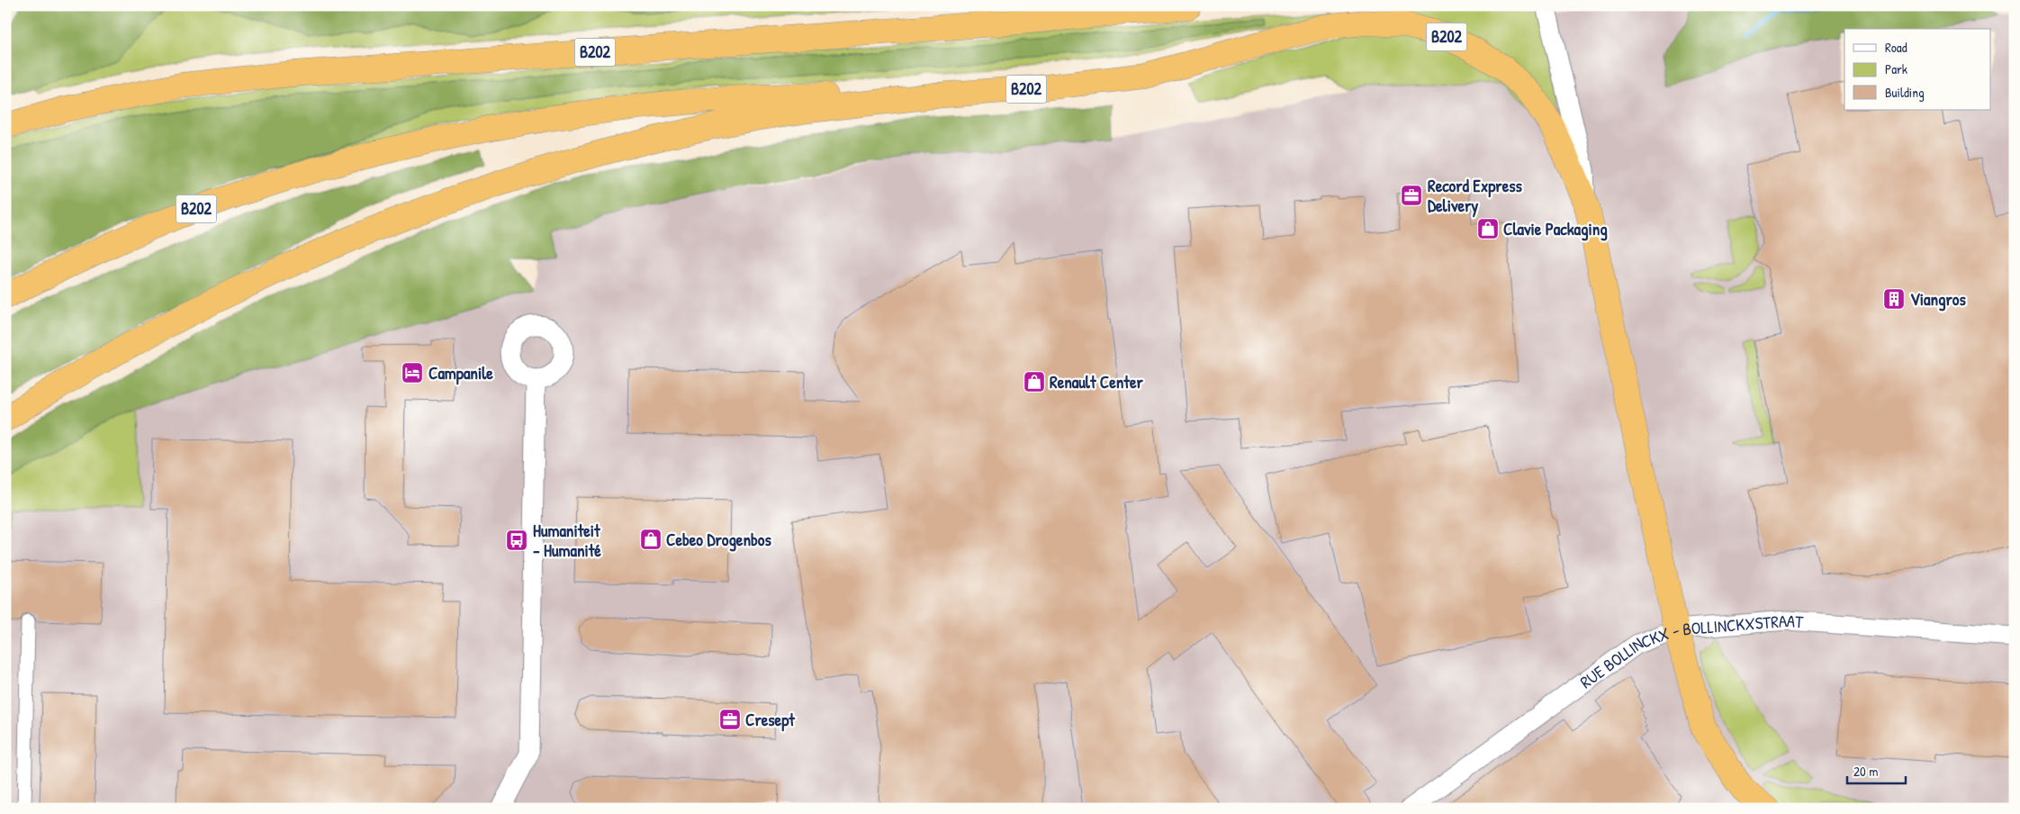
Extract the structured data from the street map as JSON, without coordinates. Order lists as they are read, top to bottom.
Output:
{
  "streets": {
    "highway": ["B202"],
    "street": ["RUE BOLLINCKX - BOLLINCKXSTRAAT"]
  },
  "places": {
    "office": ["Record Express Delivery", "Cresept"],
    "shop": ["Clavie Packaging", "Renault Center", "Cebeo Drogenbos"],
    "building": ["Viangros"],
    "hotel": ["Campanile"],
    "bus stop": ["Humaniteit - Humanité"]
  },
  "legend": ["Road", "Park", "Building"],
  "scale_bar": "20 m"
}
